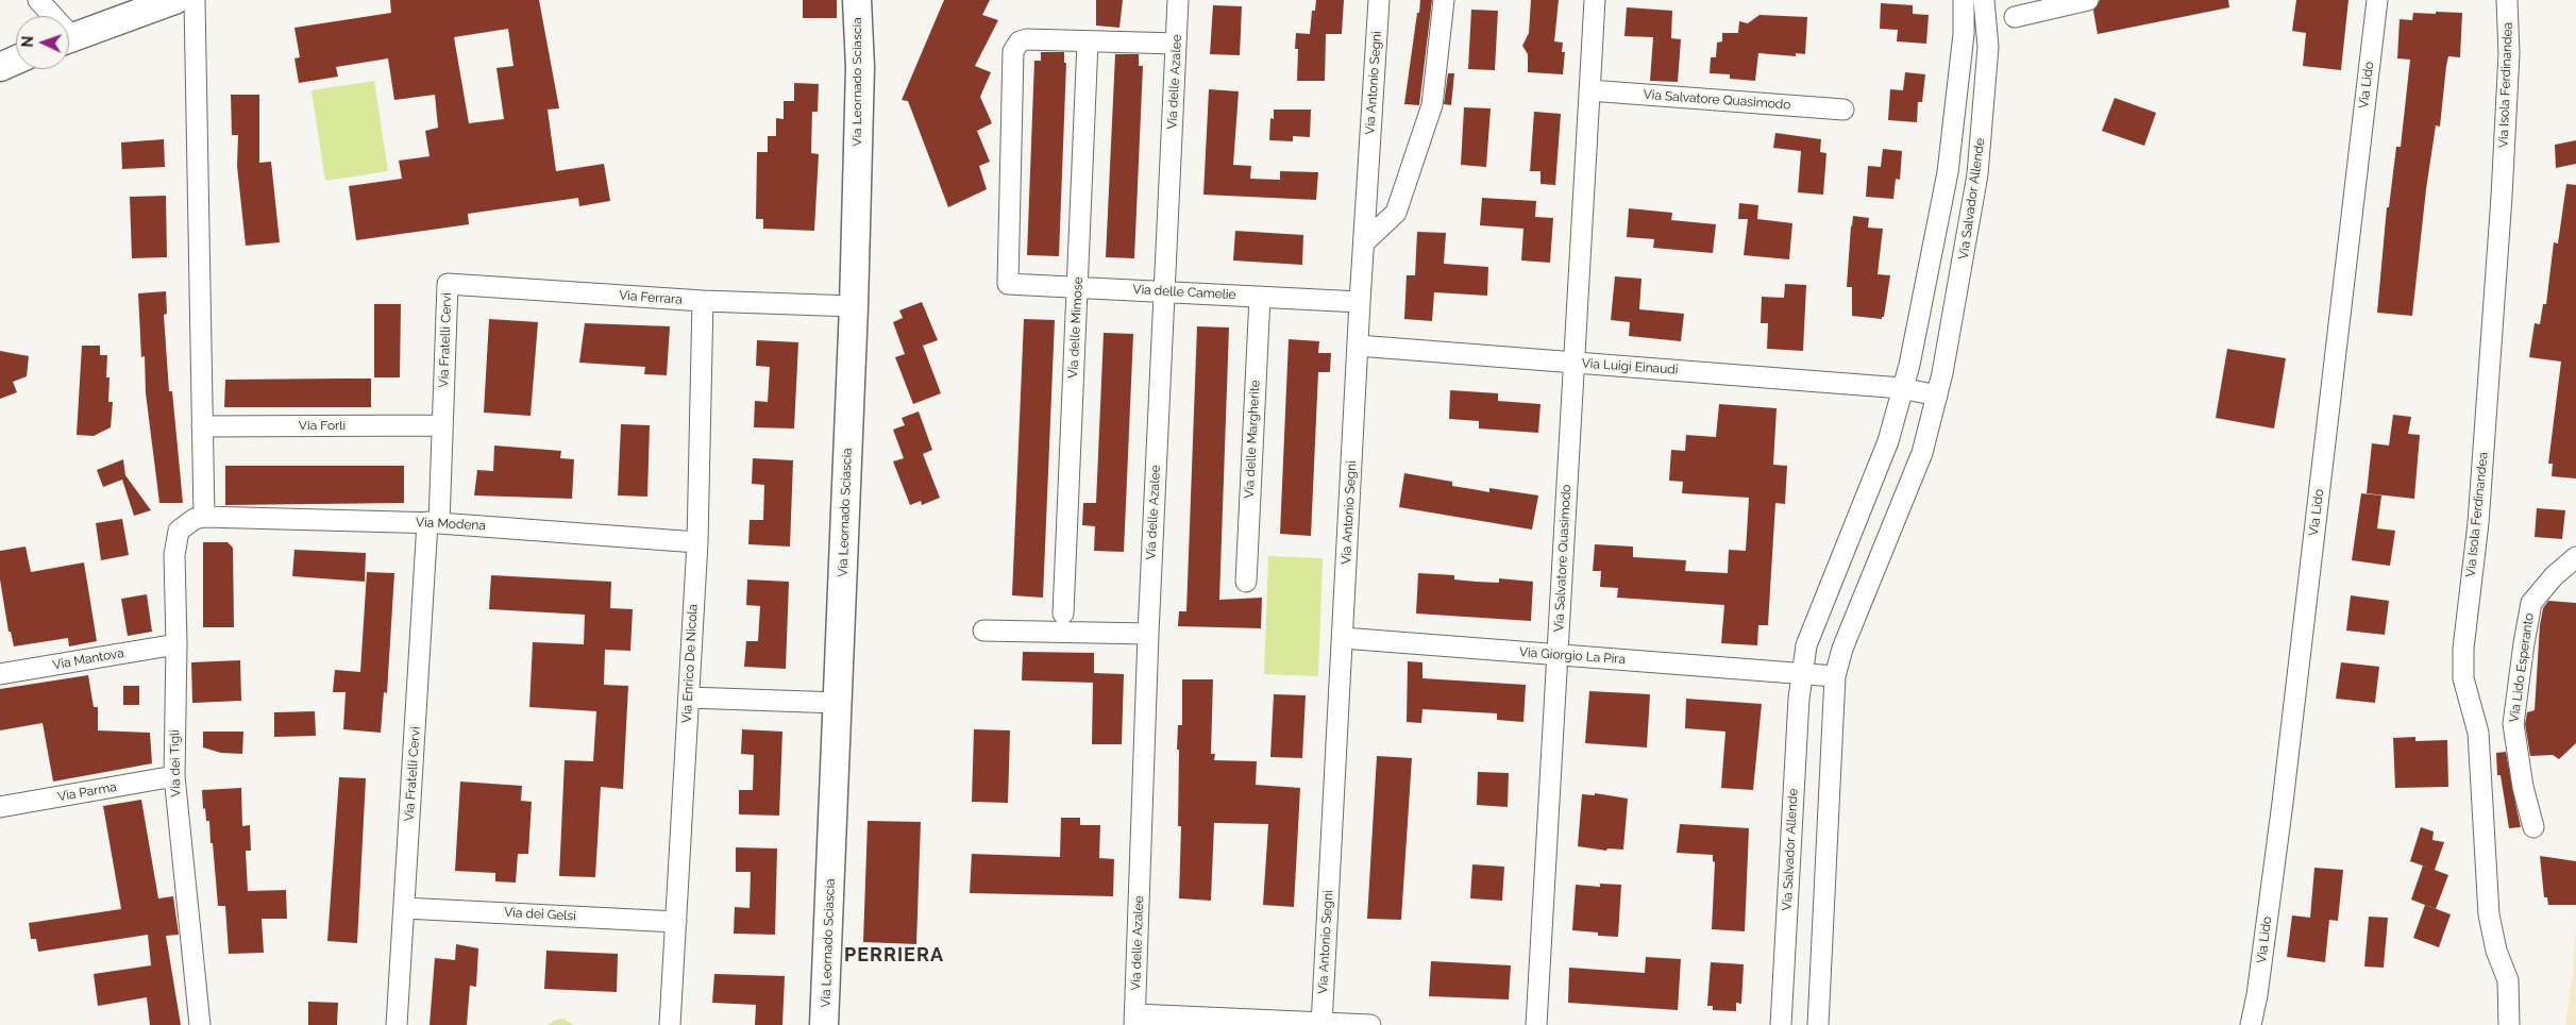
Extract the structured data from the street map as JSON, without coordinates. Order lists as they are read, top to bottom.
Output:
{
  "streets": {
    "street": [
      "Via Leornado Sciascia",
      "Via delle Azalee",
      "Via Antonio Segni",
      "Via Lido",
      "Via Isola Ferdinandea",
      "Via Salvatore Quasimodo",
      "Via Salvador Allende",
      "Via delle Camelie",
      "Via Ferrara",
      "Via delle Mimose",
      "Via Fratelli Cervi",
      "Via Luigi Einaudi",
      "Via Forlì",
      "Via delle Margherite",
      "Via Modena",
      "Via Giorgio La Pira",
      "Via Mantova",
      "Via Enrico De Nicola",
      "Via Lido Esperanto",
      "Via dei Tigli",
      "Via Parma",
      "Via dei Gelsi"
    ]
  },
  "crossings": [
    ["Via Leornado Sciascia", "Via Ferrara"],
    ["Via delle Azalee", "Via delle Camelie"],
    ["Via Antonio Segni", "Via delle Camelie"],
    ["Via Antonio Segni", "Via Luigi Einaudi"],
    ["Via Antonio Segni", "Via Giorgio La Pira"],
    ["Via Salvatore Quasimodo", "Via Luigi Einaudi"],
    ["Via Salvatore Quasimodo", "Via Giorgio La Pira"],
    ["Via Salvador Allende", "Via Luigi Einaudi"],
    ["Via Salvador Allende", "Via Giorgio La Pira"],
    ["Via delle Camelie", "Via delle Mimose"],
    ["Via delle Camelie", "Via delle Margherite"],
    ["Via Ferrara", "Via Fratelli Cervi"],
    ["Via Ferrara", "Via Enrico De Nicola"],
    ["Via Fratelli Cervi", "Via Forlì"],
    ["Via Fratelli Cervi", "Via Modena"],
    ["Via Fratelli Cervi", "Via dei Gelsi"],
    ["Via Modena", "Via Enrico De Nicola"],
    ["Via Modena", "Via dei Tigli"],
    ["Via Mantova", "Via dei Tigli"],
    ["Via Enrico De Nicola", "Via dei Gelsi"],
    ["Via dei Tigli", "Via Parma"]
  ],
  "districts": ["PERRIERA"],
  "north": "left"
}
